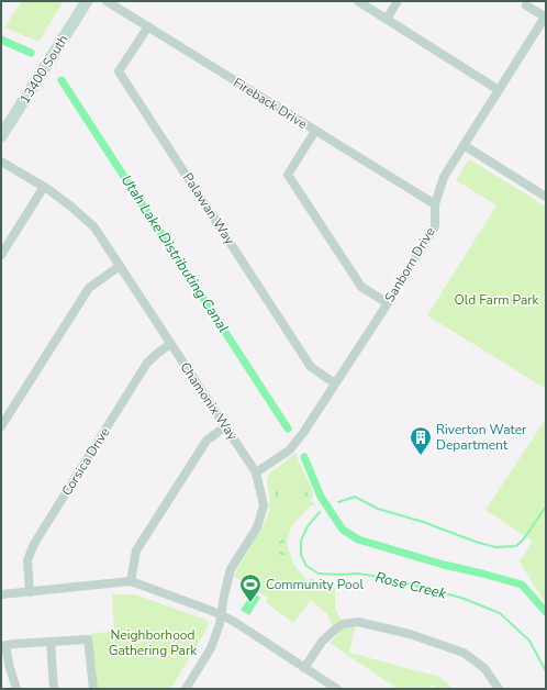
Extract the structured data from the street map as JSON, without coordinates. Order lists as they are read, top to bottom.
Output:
{
  "streets": {
    "main road": ["13400 South"],
    "street": [
      "Fireback Drive",
      "Palawan Way",
      "Sanborn Drive",
      "Chamonix Way",
      "Corsica Drive"
    ]
  },
  "crossings": [
    ["Fireback Drive", "Palawan Way"],
    ["Fireback Drive", "Sanborn Drive"],
    ["Palawan Way", "Sanborn Drive"],
    ["Sanborn Drive", "Chamonix Way"],
    ["Chamonix Way", "Corsica Drive"]
  ],
  "water": ["Utah Lake Distributing Canal", "Rose Creek"],
  "parks": ["Old Farm Park", "Neighborhood Gathering Park"],
  "places": {
    "building": ["Riverton Water Department"],
    "sports": ["Community Pool"]
  }
}
